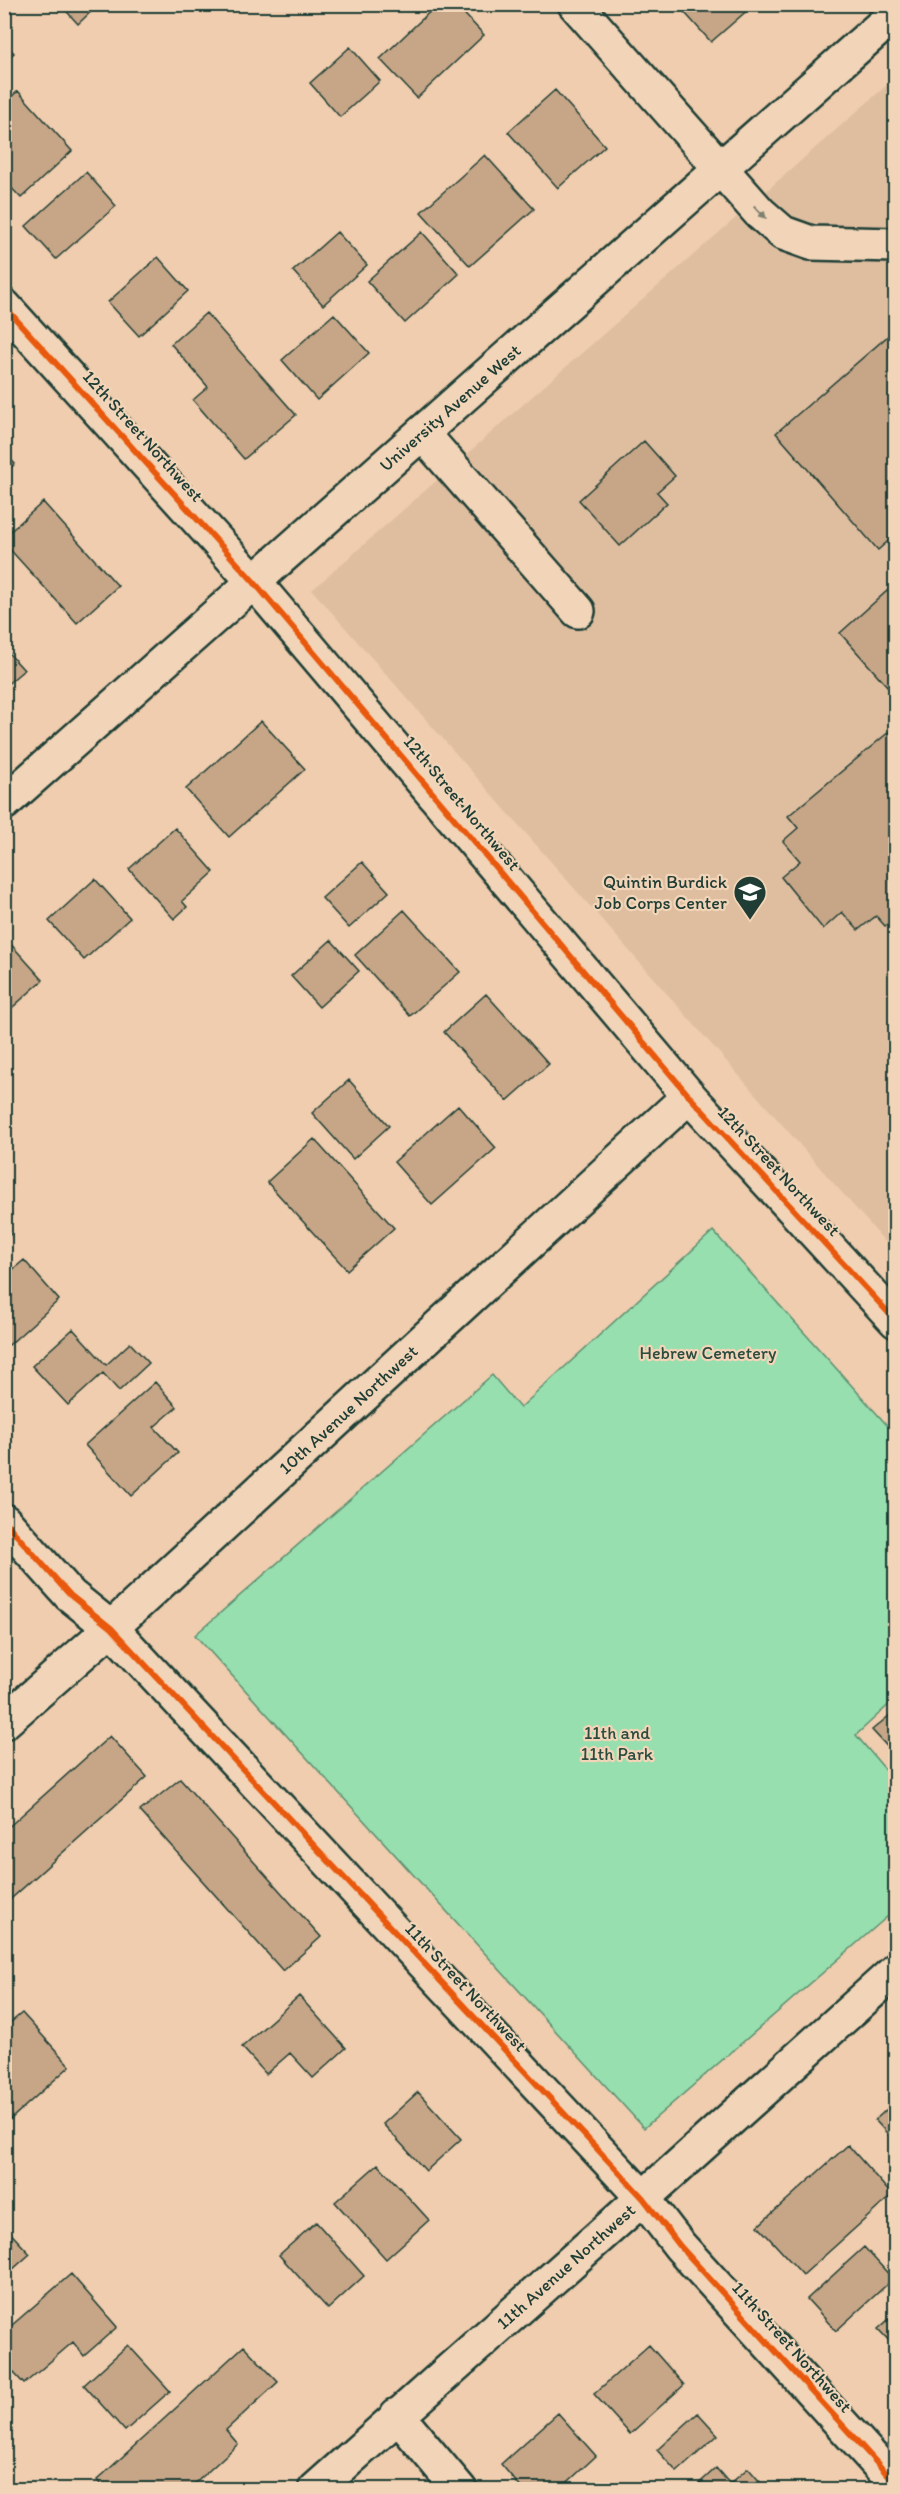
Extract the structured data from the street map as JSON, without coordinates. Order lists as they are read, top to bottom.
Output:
{
  "streets": {
    "street": [
      "University Avenue West",
      "12th Street Northwest",
      "10th Avenue Northwest",
      "11th Street Northwest",
      "11th Avenue Northwest"
    ]
  },
  "crossings": [
    ["University Avenue West", "12th Street Northwest"],
    ["12th Street Northwest", "10th Avenue Northwest"],
    ["10th Avenue Northwest", "11th Street Northwest"],
    ["11th Street Northwest", "11th Avenue Northwest"]
  ],
  "parks": ["Hebrew Cemetery", "11th and 11th Park"],
  "places": {
    "school or university": ["Quintin Burdick Job Corps Center"]
  }
}
